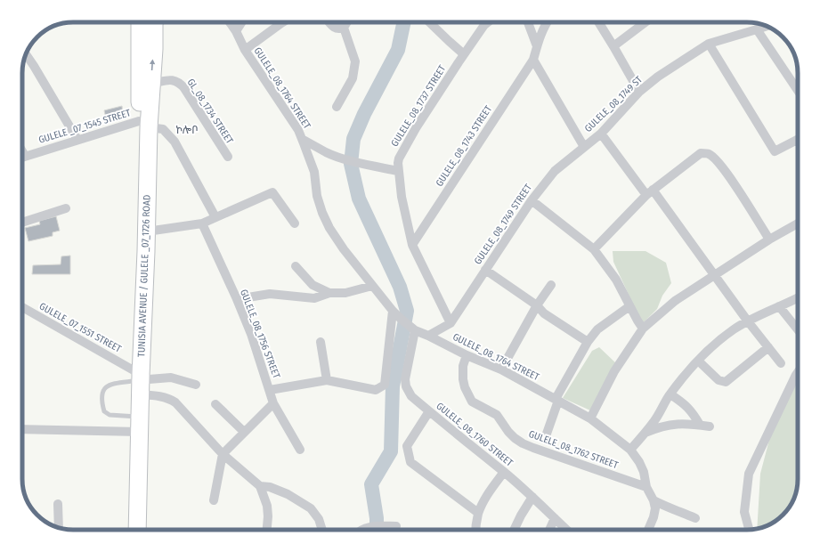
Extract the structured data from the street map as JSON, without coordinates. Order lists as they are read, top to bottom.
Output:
{
  "streets": {
    "highway": ["TUNISIA AVENUE / GULELE _07_1726 ROAD"],
    "street": [
      "GULELE_08_1764 STREET",
      "GULELE_08_1749 ST",
      "GULELE_08_1737 STREET",
      "GL_08_1734 STREET",
      "GULELE _07_1545 STREET",
      "GULELE_08_1743 STREET",
      "GULELE_08_1749 STREET",
      "GULELE_07_1551 STREET",
      "GULELE_08_1756 STREET",
      "GULELE_08_1760 STREET",
      "GULELE_08_1762 STREET"
    ]
  },
  "crossings": [
    ["GULELE_08_1764 STREET", "GULELE_08_1760 STREET"],
    ["GULELE_08_1764 STREET", "GULELE_08_1762 STREET"],
    ["GULELE_08_1749 ST", "GULELE_08_1749 STREET"],
    ["GULELE_08_1737 STREET", "GULELE_08_1743 STREET"],
    ["GULELE_08_1737 STREET", "GULELE_08_1749 STREET"],
    ["GL_08_1734 STREET", "TUNISIA AVENUE / GULELE _07_1726 ROAD"],
    ["GULELE _07_1545 STREET", "TUNISIA AVENUE / GULELE _07_1726 ROAD"],
    ["TUNISIA AVENUE / GULELE _07_1726 ROAD", "GULELE_07_1551 STREET"]
  ],
  "districts": ["ኮሎቦ"]
}
